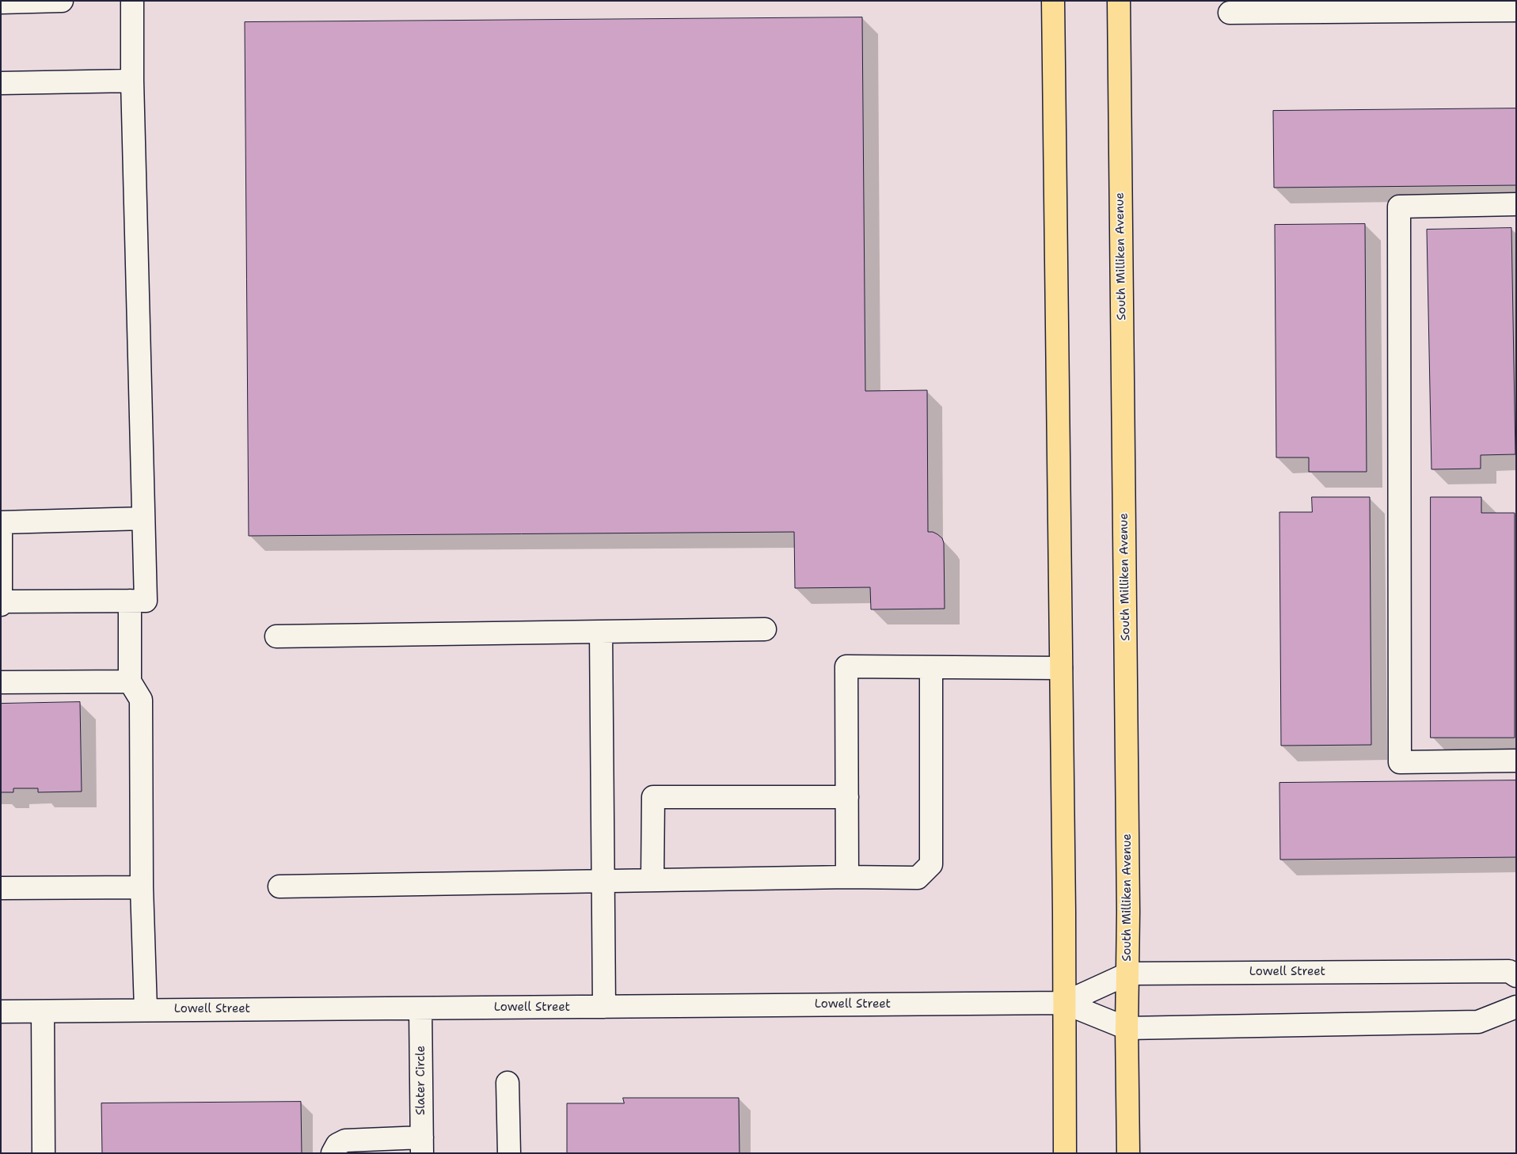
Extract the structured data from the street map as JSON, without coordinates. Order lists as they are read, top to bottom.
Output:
{
  "streets": {
    "main road": ["South Milliken Avenue"],
    "street": ["Lowell Street", "Slater Circle"]
  },
  "crossings": [
    ["South Milliken Avenue", "Lowell Street"],
    ["Lowell Street", "Slater Circle"]
  ]
}
